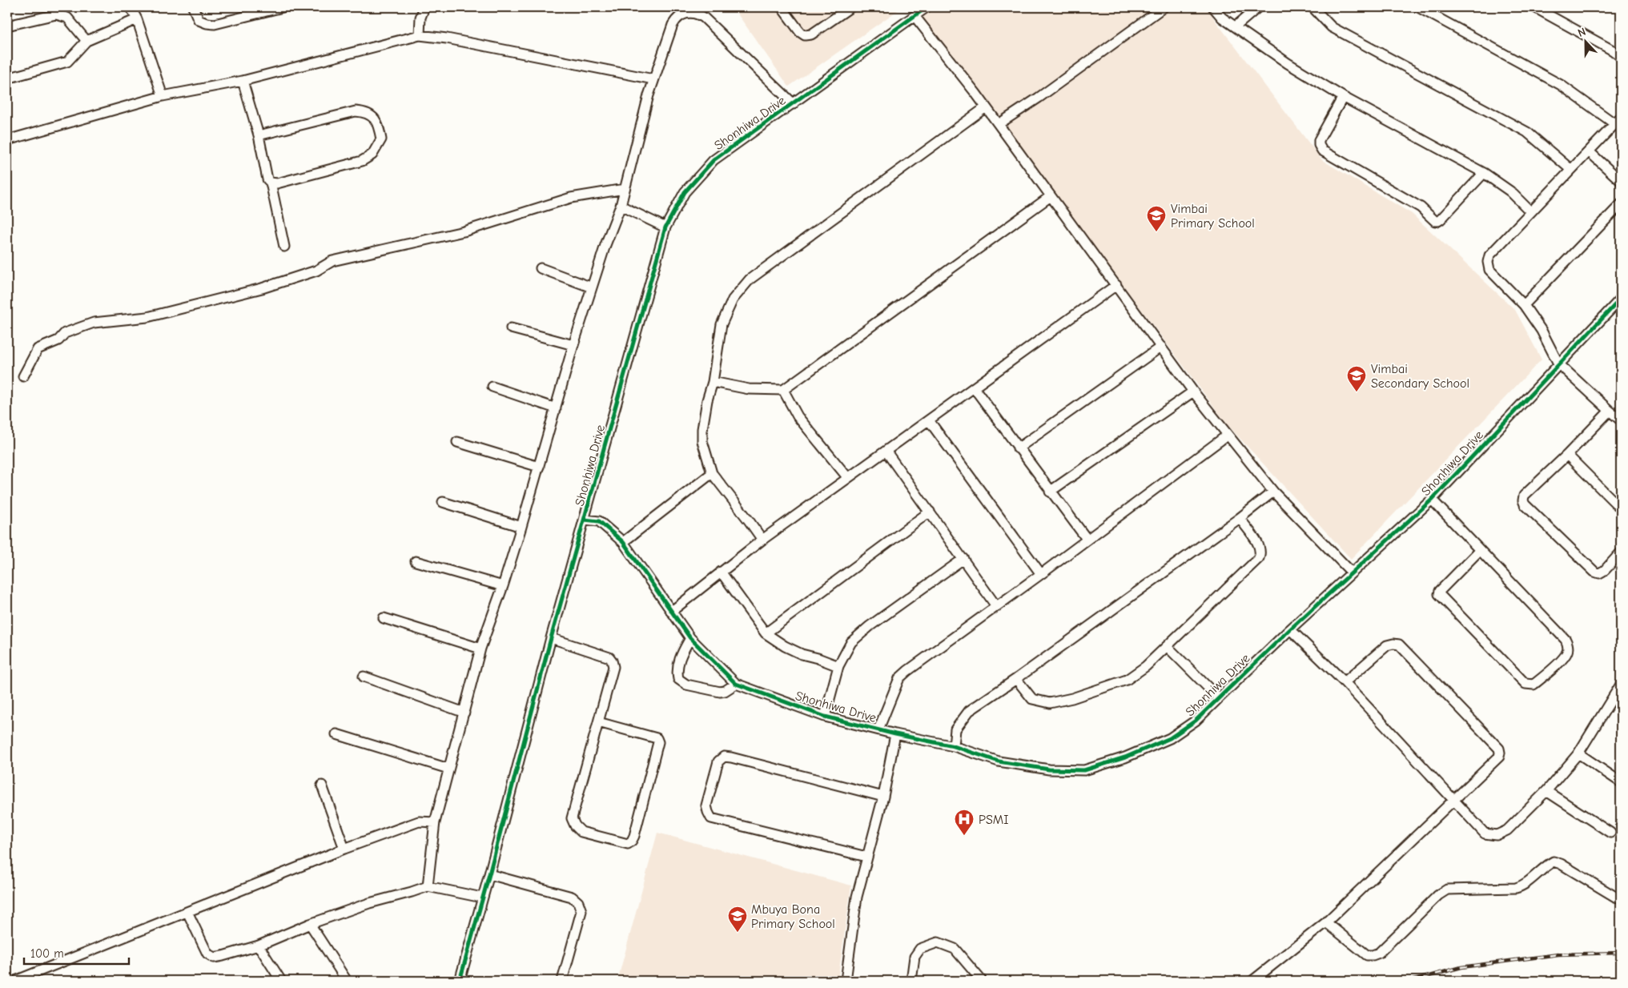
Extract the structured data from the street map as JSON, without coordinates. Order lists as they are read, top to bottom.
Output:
{
  "streets": {
    "street": ["Shonhiwa Drive"]
  },
  "places": {
    "school or university": ["Vimbai Primary School", "Vimbai Secondary School", "Mbuya Bona Primary School"],
    "hospital": ["PSMI"]
  },
  "scale_bar": "100 m",
  "north": "top"
}
